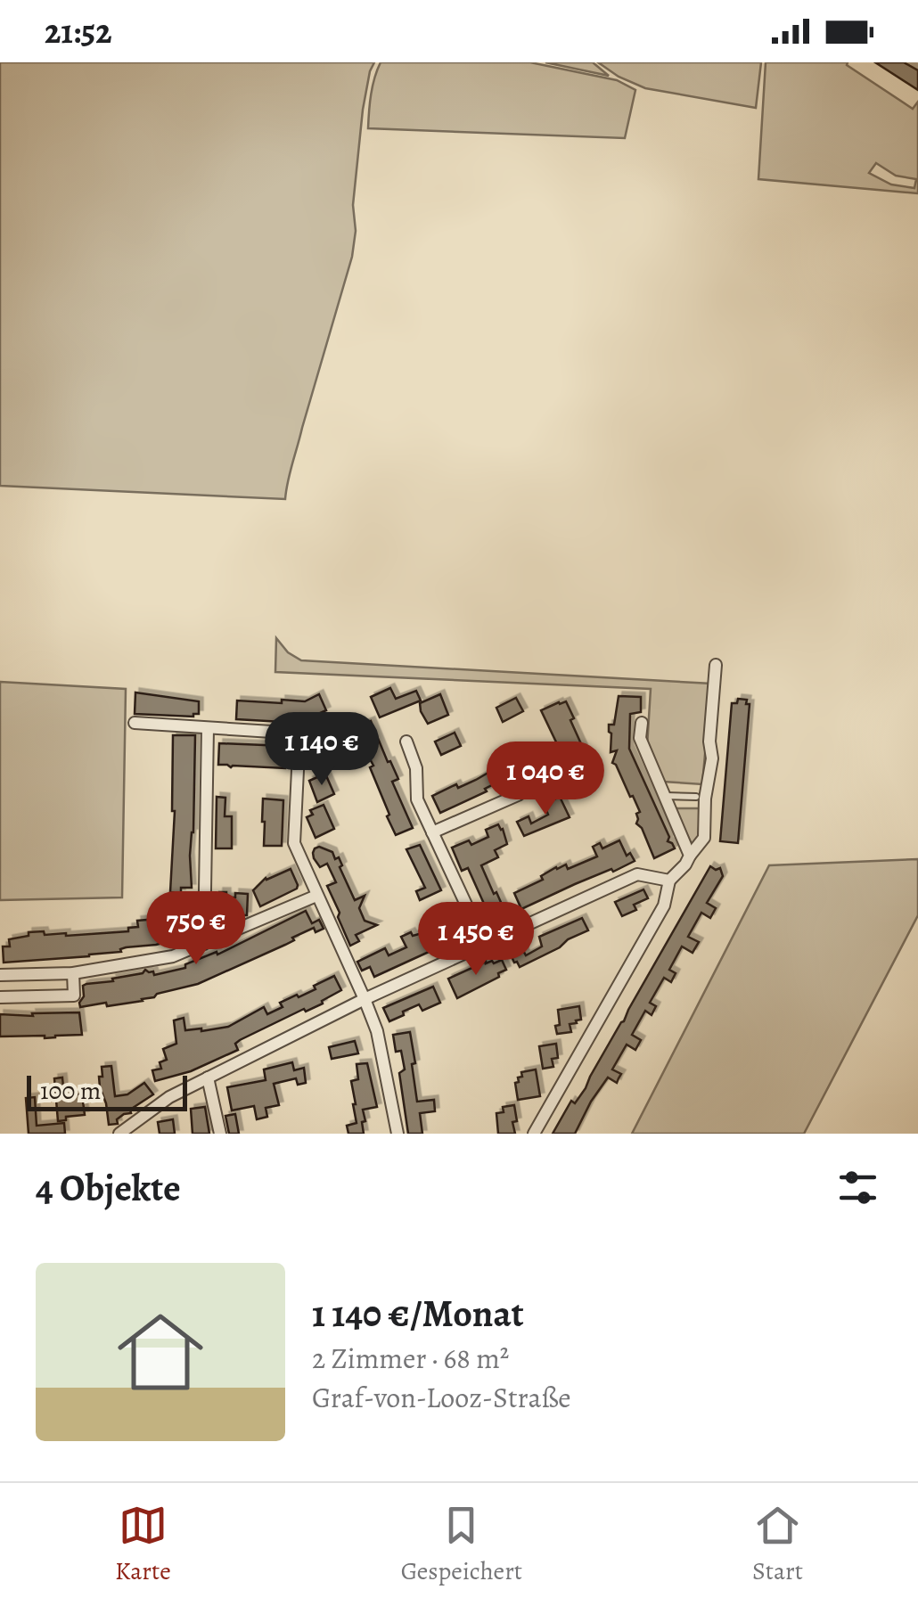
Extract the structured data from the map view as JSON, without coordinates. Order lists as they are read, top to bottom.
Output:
{
  "scale_bar": "100 m",
  "page": {
    "status": "21:52",
    "price": [
      "1 140 €",
      "1 040 €",
      "750 €",
      "1 450 €"
    ],
    "scale": "100 m",
    "heading": "4 Objekte",
    "list": [
      {
        "name": "1 140 €/Monat",
        "note": "2 Zimmer · 68 m² · Graf-von-Looz-Straße"
      }
    ],
    "tabs": ["Karte", "Gespeichert", "Start"]
  }
}
